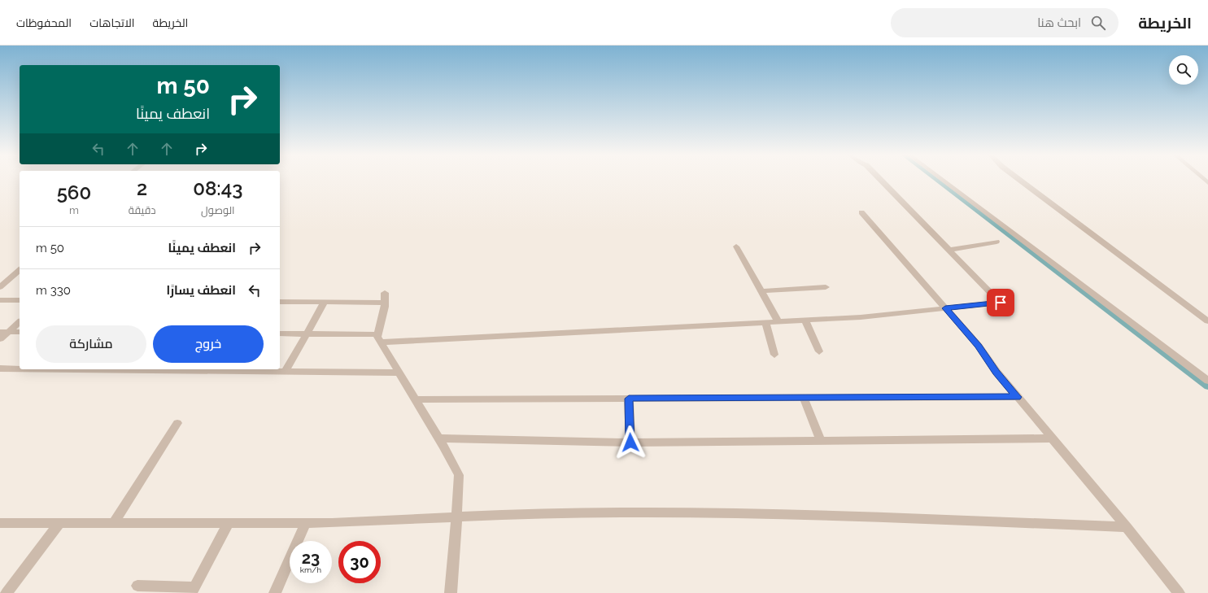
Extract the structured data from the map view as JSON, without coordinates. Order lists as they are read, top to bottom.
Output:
{
  "page": {
    "header": "الخريطة",
    "search": "ابحث هنا",
    "nav": ["الخريطة", "الاتجاهات", "المحفوظات"],
    "turn": ["50 m", "انعطف يمينًا"],
    "eta": [
      "08:43",
      "الوصول",
      "2",
      "دقيقة",
      "560",
      "m"
    ],
    "list": [
      {
        "name": "انعطف يمينًا",
        "value": "50 m"
      },
      {
        "name": "انعطف يسارًا",
        "value": "330 m"
      }
    ],
    "buttons": ["خروج", "مشاركة"],
    "speed": "23 km/h",
    "limit": "30"
  }
}
